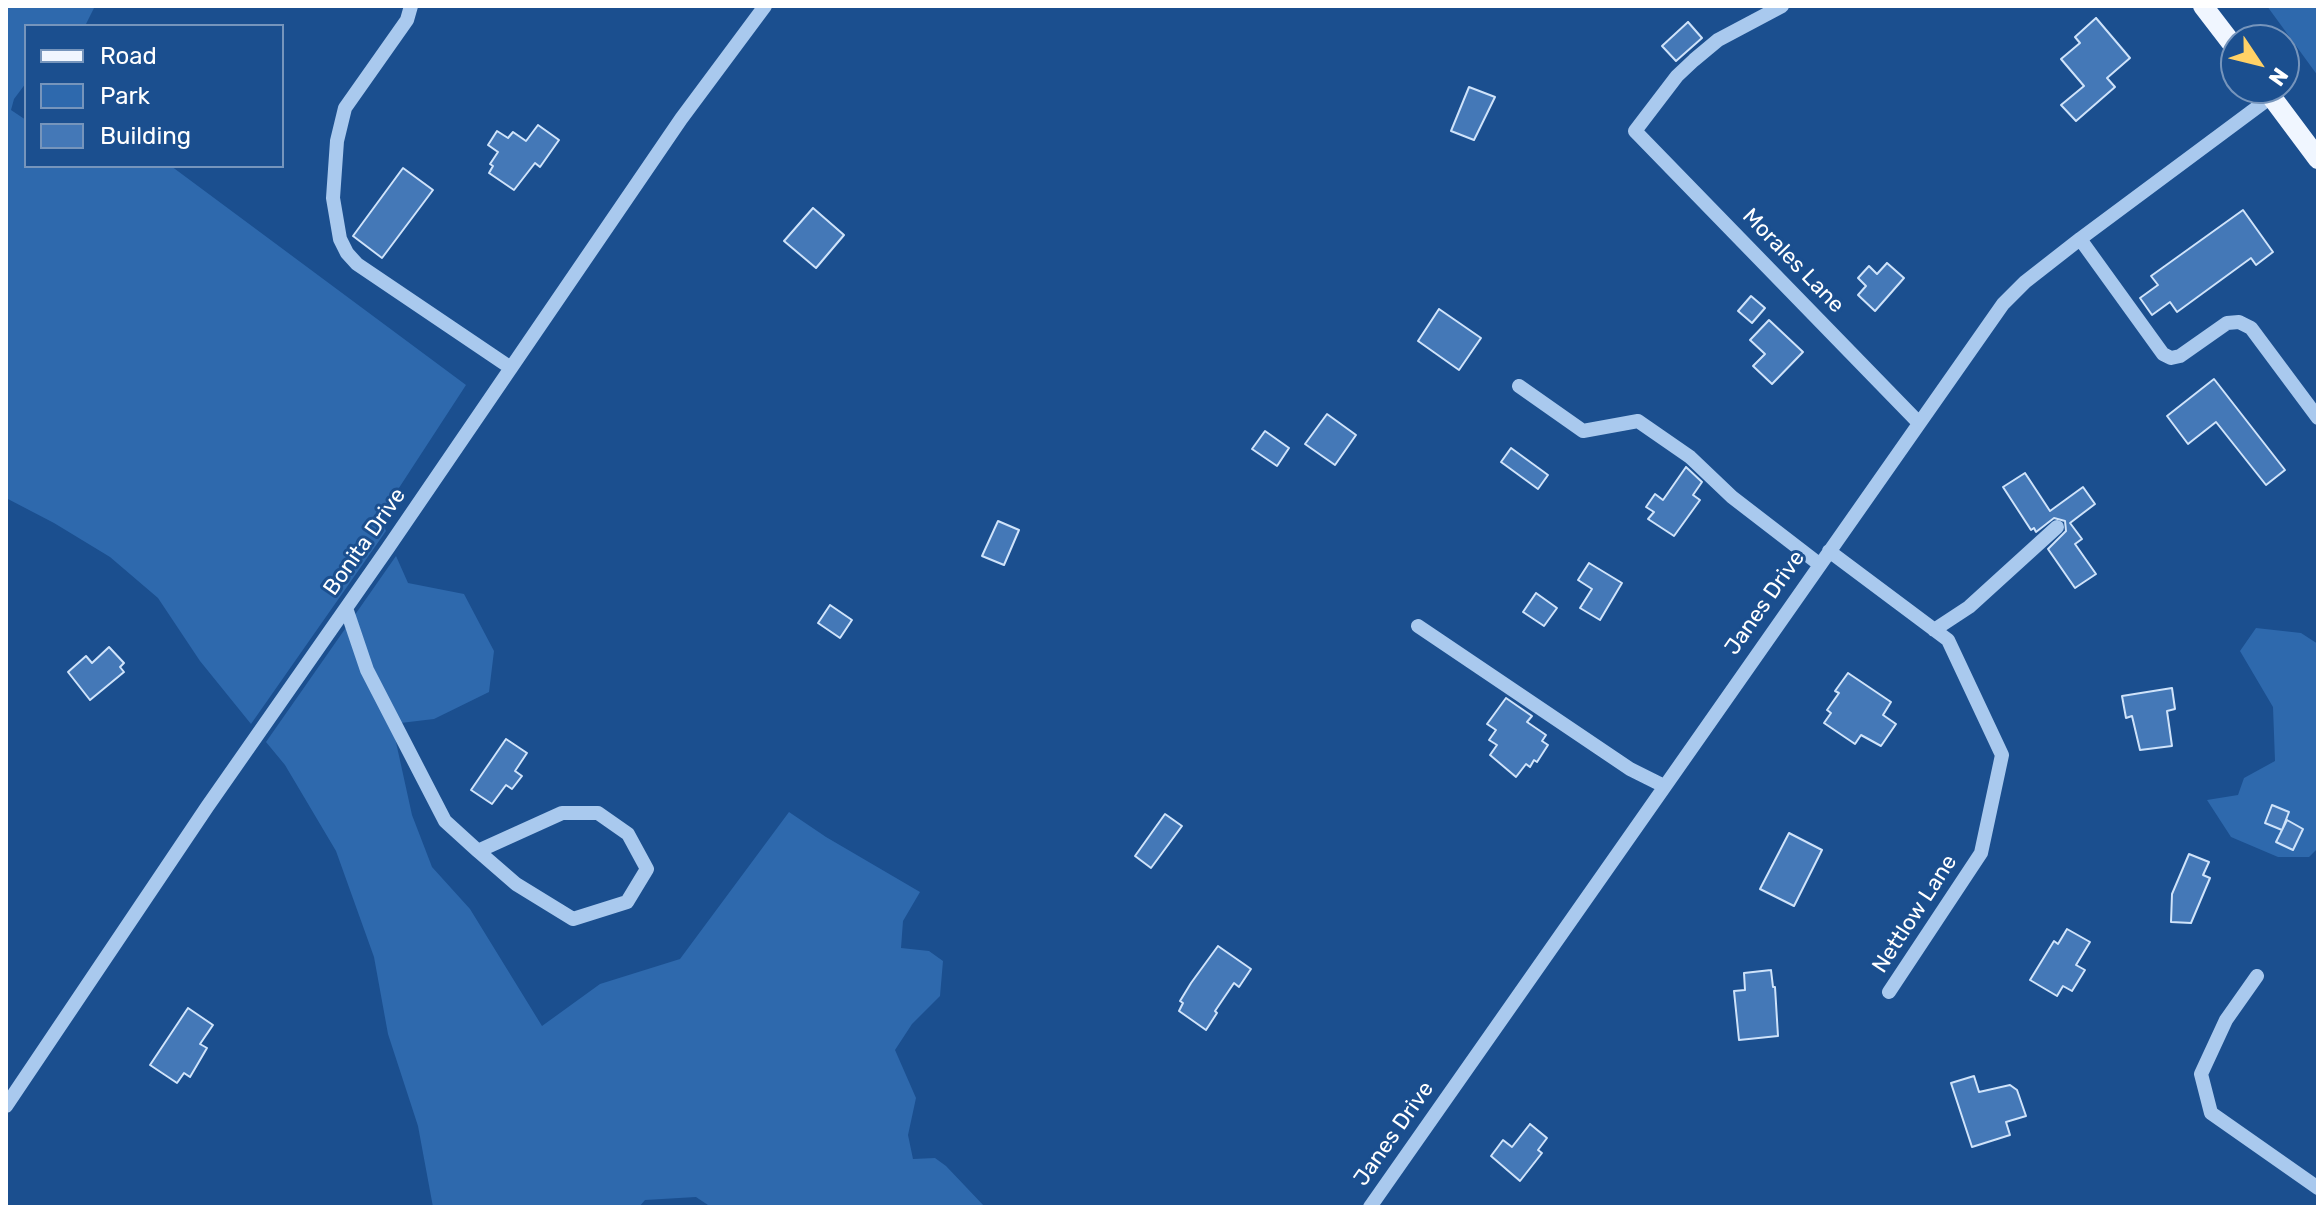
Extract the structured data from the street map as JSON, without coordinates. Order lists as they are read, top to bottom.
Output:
{
  "streets": {
    "street": [
      "Morales Lane",
      "Bonita Drive",
      "Janes Drive",
      "Nettlow Lane"
    ]
  },
  "crossings": [
    ["Morales Lane", "Janes Drive"],
    ["Janes Drive", "Nettlow Lane"]
  ],
  "legend": ["Road", "Park", "Building"],
  "north": "bottom right"
}
